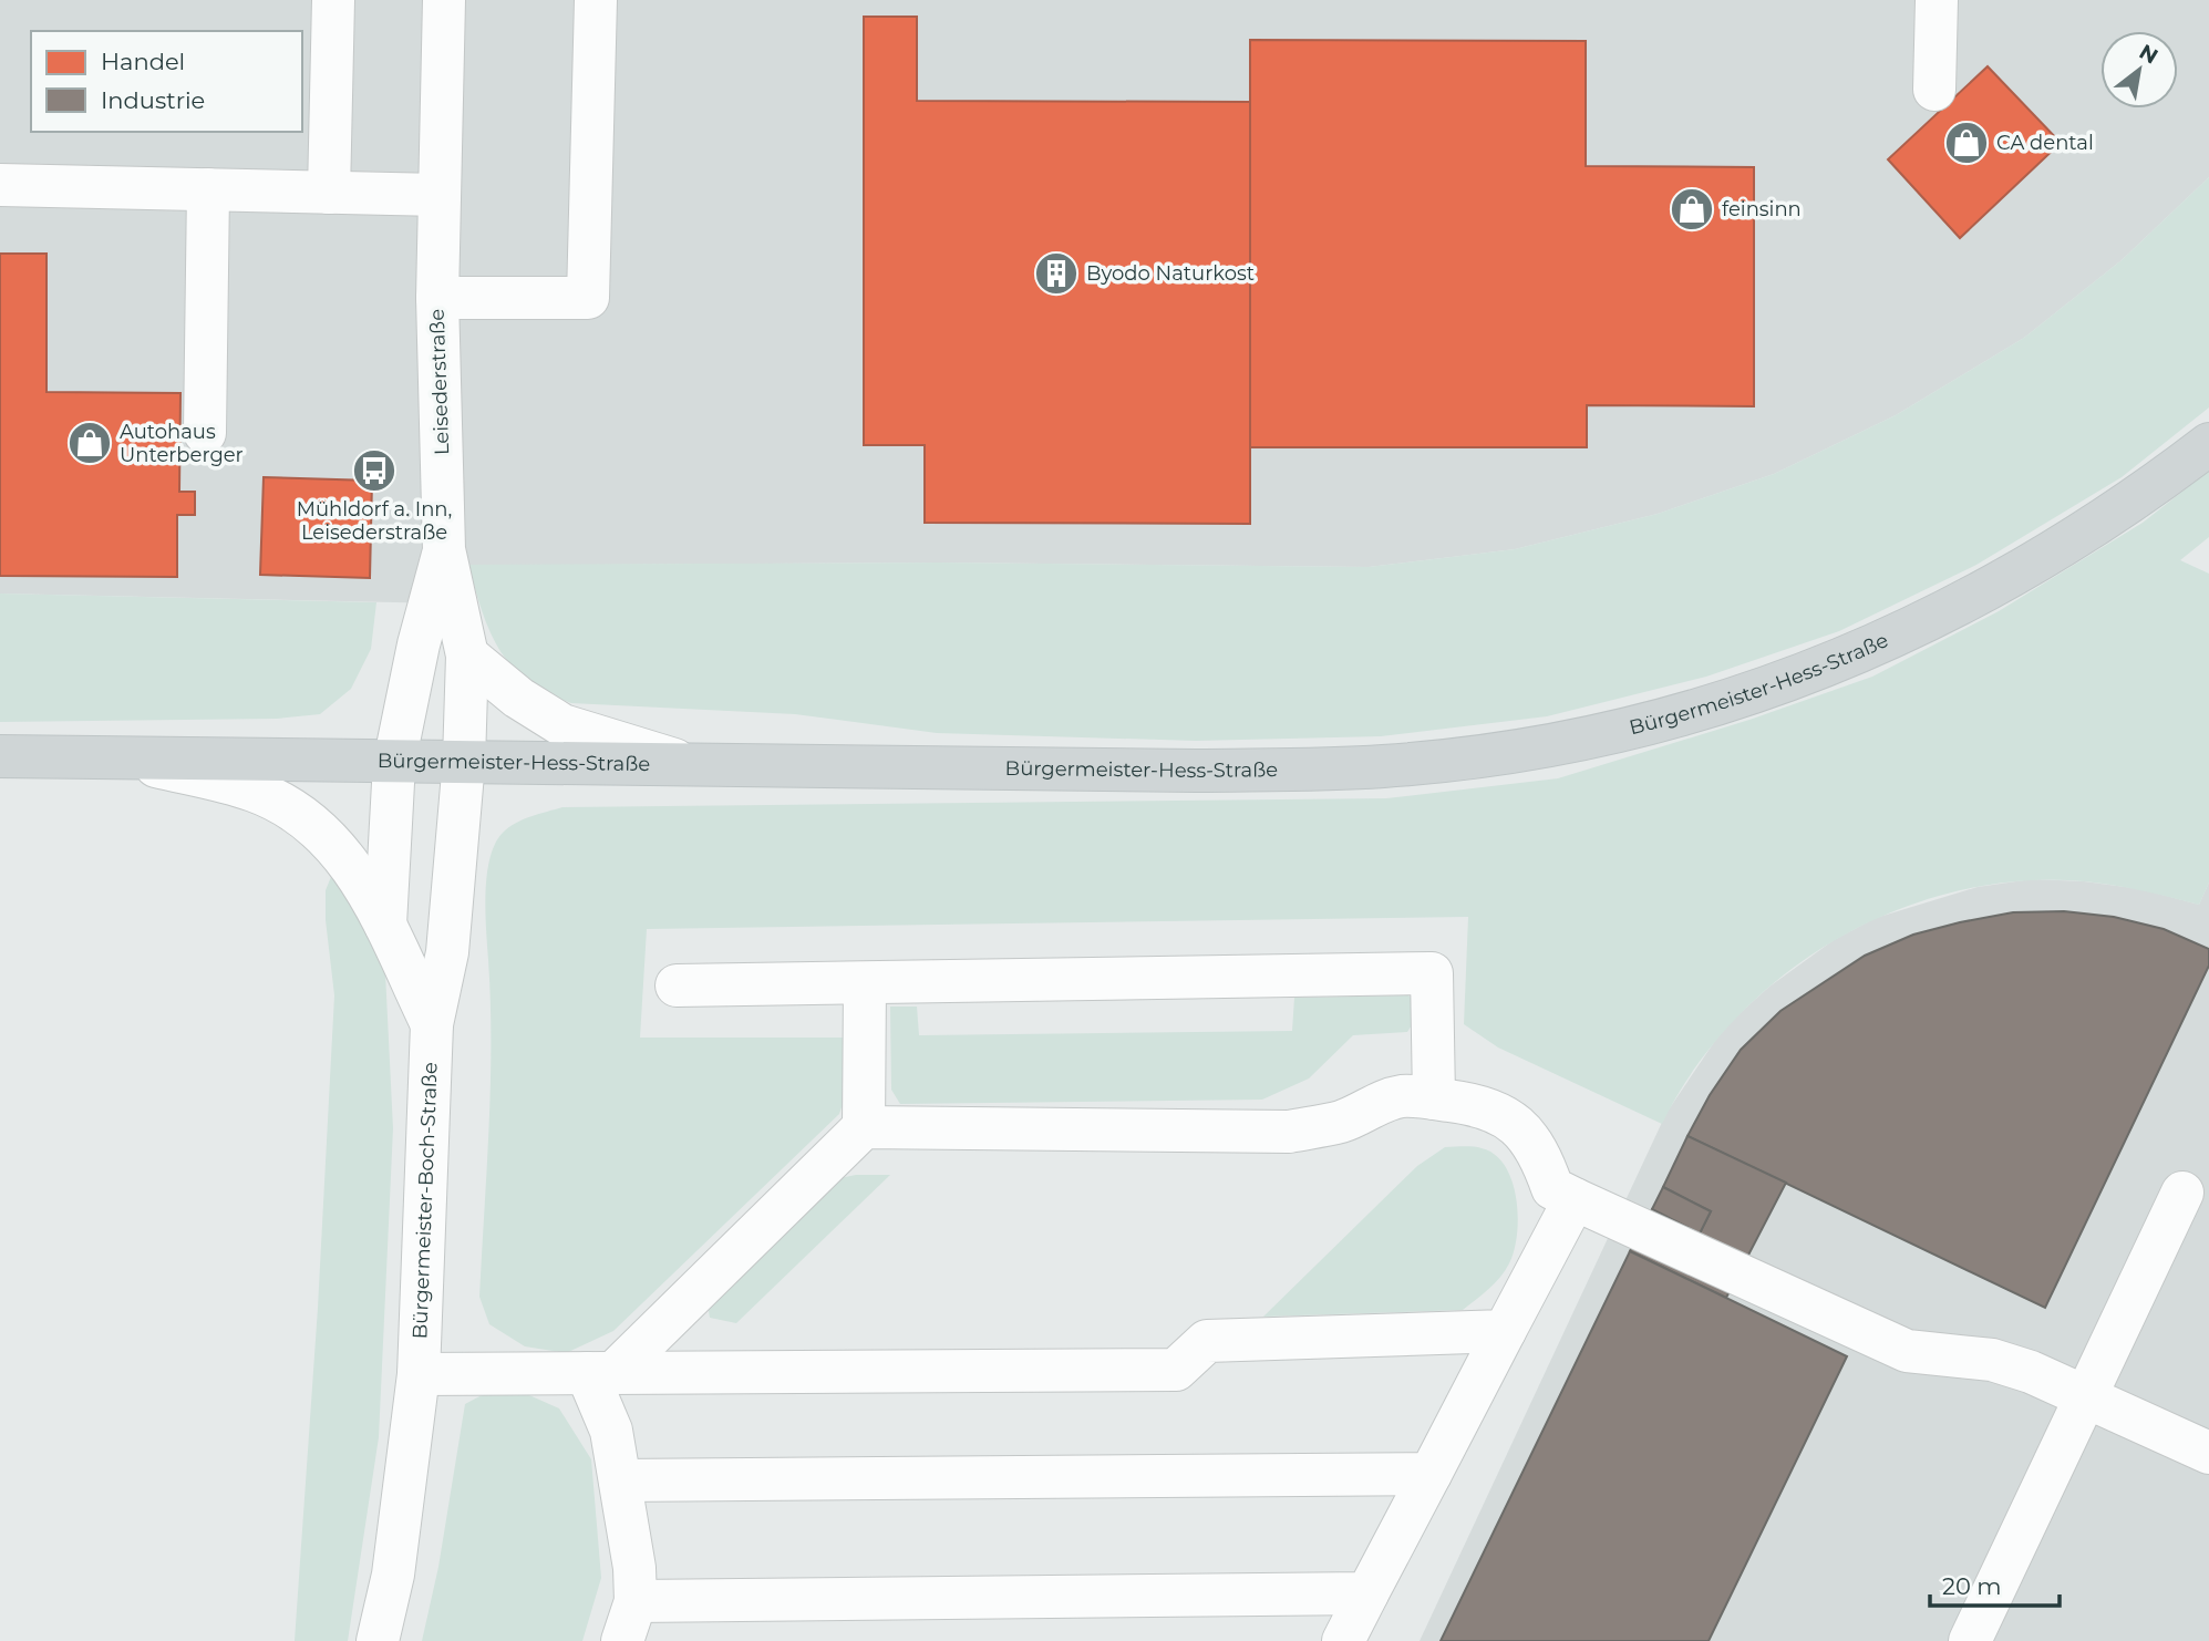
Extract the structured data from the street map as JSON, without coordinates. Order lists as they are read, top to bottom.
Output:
{
  "streets": {
    "main road": ["Bürgermeister-Hess-Straße"],
    "street": ["Leisederstraße", "Bürgermeister-Boch-Straße"]
  },
  "crossings": [
    ["Leisederstraße", "Bürgermeister-Hess-Straße"],
    ["Leisederstraße", "Bürgermeister-Boch-Straße"],
    ["Bürgermeister-Hess-Straße", "Bürgermeister-Boch-Straße"]
  ],
  "places": {
    "shop": ["CA dental", "feinsinn", "Autohaus Unterberger"],
    "building": ["Byodo Naturkost"],
    "bus stop": ["Mühldorf a. Inn, Leisederstraße"]
  },
  "legend": ["Handel", "Industrie"],
  "scale_bar": "20 m",
  "north": "top right"
}
